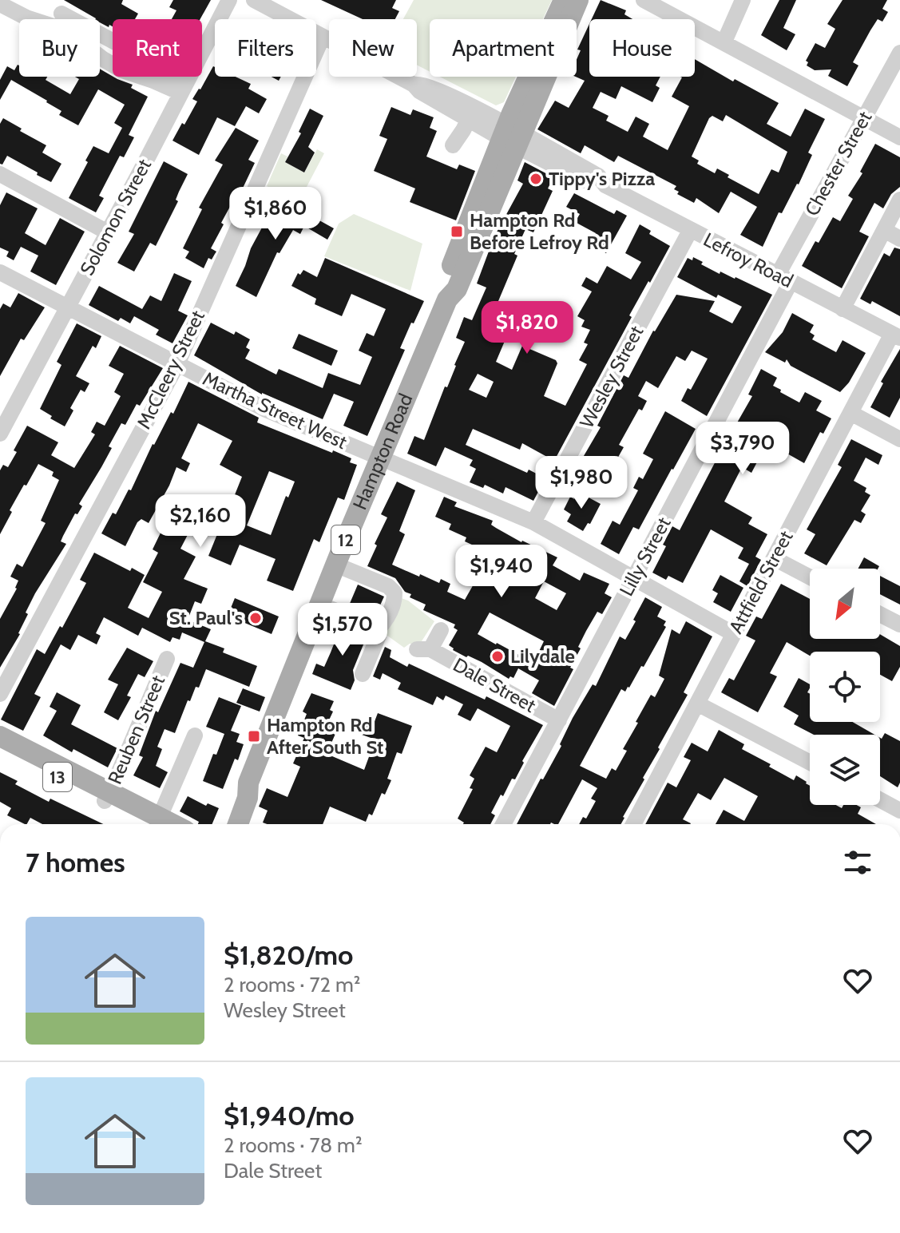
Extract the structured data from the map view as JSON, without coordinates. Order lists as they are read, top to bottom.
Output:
{
  "streets": {
    "main road": ["Hampton Road", "12", "13"],
    "street": [
      "Chester Street",
      "Solomon Street",
      "Lefroy Road",
      "McCleery Street",
      "Wesley Street",
      "Martha Street West",
      "Lilly Street",
      "Attfield Street",
      "Dale Street",
      "Reuben Street"
    ]
  },
  "crossings": [
    ["Chester Street", "Lefroy Road"],
    ["Chester Street", "Lilly Street"],
    ["Solomon Street", "Martha Street West"],
    ["Lefroy Road", "McCleery Street"],
    ["Lefroy Road", "Wesley Street"],
    ["Lefroy Road", "Hampton Road"],
    ["Lefroy Road", "Lilly Street"],
    ["Lefroy Road", "Attfield Street"],
    ["McCleery Street", "Martha Street West"],
    ["Wesley Street", "Martha Street West"],
    ["Martha Street West", "Hampton Road"],
    ["Martha Street West", "Lilly Street"],
    ["Martha Street West", "Attfield Street"],
    ["Lilly Street", "Dale Street"],
    ["Reuben Street", "13"]
  ],
  "places": {
    "other": ["Tippy's Pizza", "St. Paul's", "Lilydale"],
    "transit": ["Hampton Rd Before Lefroy Rd", "Hampton Rd After South St"]
  },
  "north": "bottom left",
  "page": {
    "chip": [
      "Buy",
      "Rent",
      "Filters",
      "New",
      "Apartment",
      "House"
    ],
    "price": [
      "$1,860",
      "$1,820",
      "$3,790",
      "$1,980",
      "$2,160",
      "$1,940",
      "$1,570"
    ],
    "heading": "7 homes",
    "list": [
      {
        "name": "$1,820/mo",
        "note": "2 rooms · 72 m² · Wesley Street"
      },
      {
        "name": "$1,940/mo",
        "note": "2 rooms · 78 m² · Dale Street"
      }
    ]
  }
}
